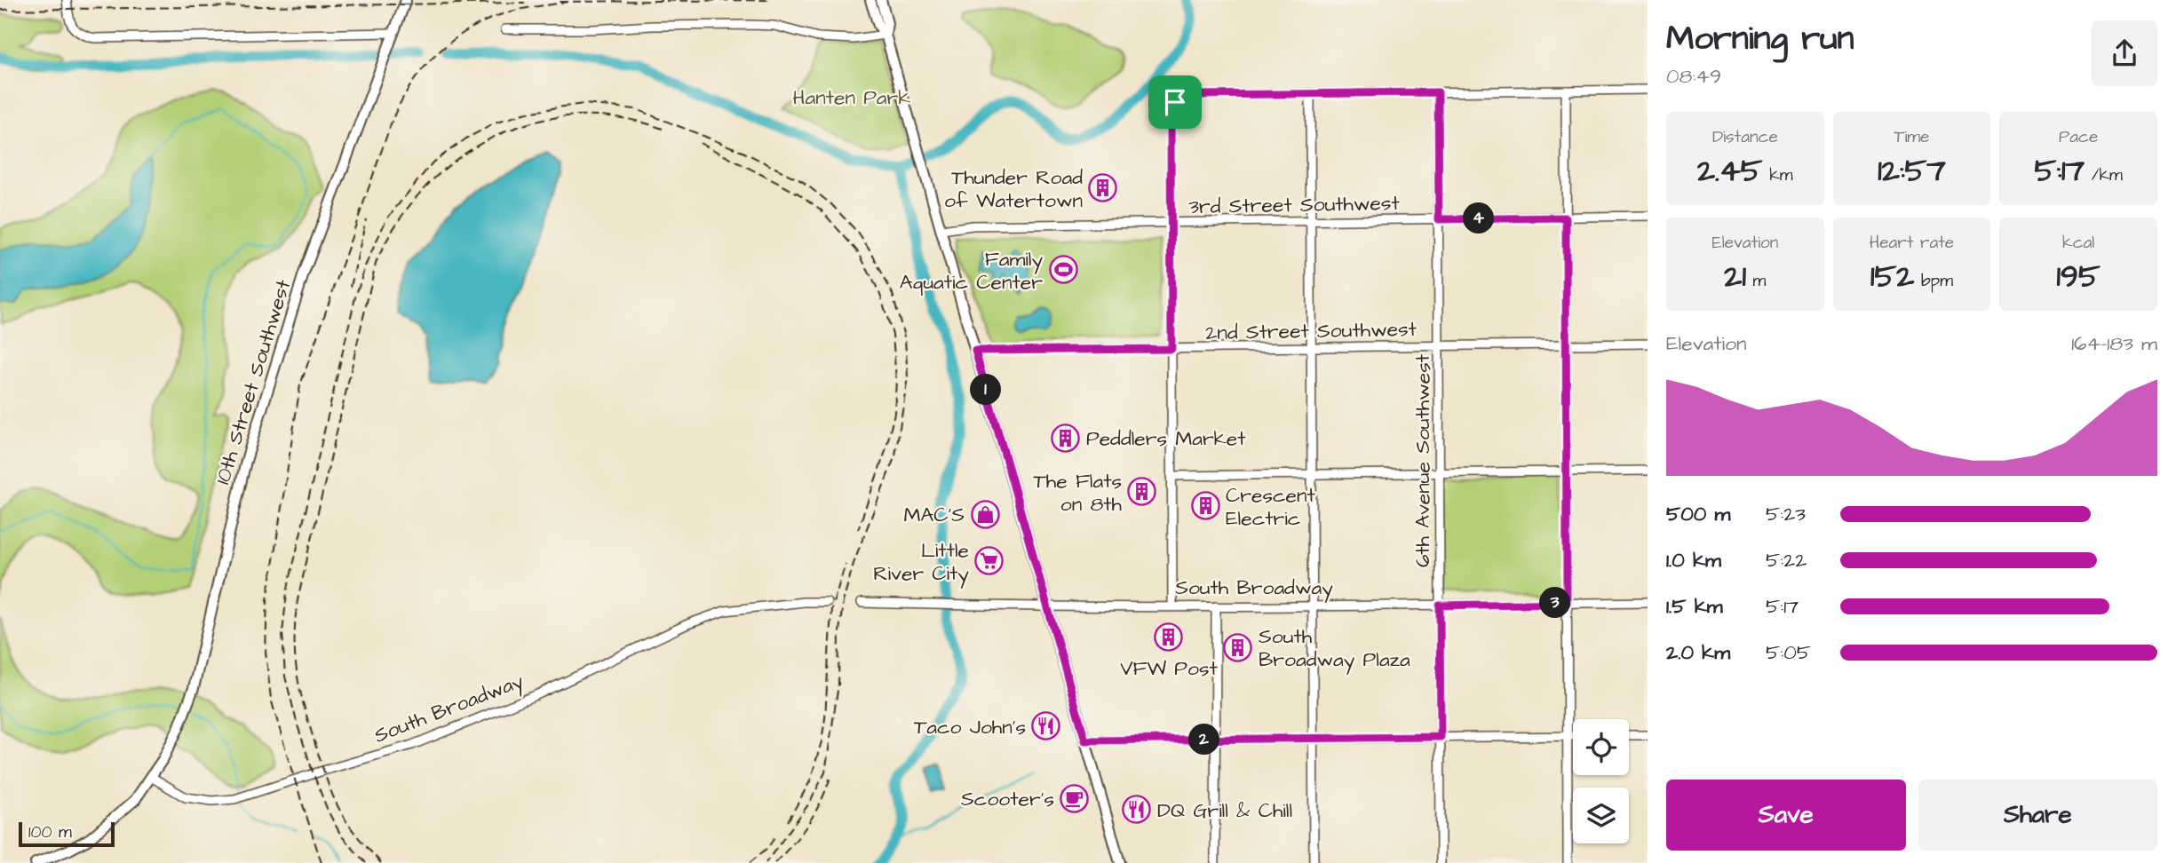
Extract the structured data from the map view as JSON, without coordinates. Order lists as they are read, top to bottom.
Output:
{
  "streets": {
    "main road": ["10th Street Southwest"],
    "street": [
      "3rd Street Southwest",
      "2nd Street Southwest",
      "6th Avenue Southwest",
      "South Broadway"
    ]
  },
  "crossings": [
    ["3rd Street Southwest", "6th Avenue Southwest"],
    ["2nd Street Southwest", "6th Avenue Southwest"],
    ["10th Street Southwest", "South Broadway"],
    ["6th Avenue Southwest", "South Broadway"]
  ],
  "parks": ["Hanten Park"],
  "places": {
    "building": [
      "Thunder Road of Watertown",
      "Peddlers Market",
      "The Flats on 8th",
      "Crescent Electric",
      "VFW Post",
      "South Broadway Plaza"
    ],
    "sports": ["Family Aquatic Center"],
    "shop": ["MAC'S"],
    "supermarket": ["Little River City"],
    "restaurant": ["Taco John's", "DQ Grill & Chill"],
    "cafe": ["Scooter's"]
  },
  "scale_bar": "100 m",
  "page": {
    "heading": ["Morning run", "08:49"],
    "stats": [
      ["Distance", "2.45 km"],
      ["Time", "12:57"],
      ["Pace", "5:17 /km"],
      ["Elevation", "21 m"],
      ["Heart rate", "152 bpm"],
      ["kcal", "195"]
    ],
    "pins": [
      "4",
      "1",
      "3",
      "2"
    ],
    "chart": ["Elevation", "164–183 m"],
    "list": [
      {
        "name": "500 m",
        "note": "5:23"
      },
      {
        "name": "1.0 km",
        "note": "5:22"
      },
      {
        "name": "1.5 km",
        "note": "5:17"
      },
      {
        "name": "2.0 km",
        "note": "5:05"
      }
    ],
    "buttons": ["Save", "Share"],
    "scale": "100 m"
  }
}
